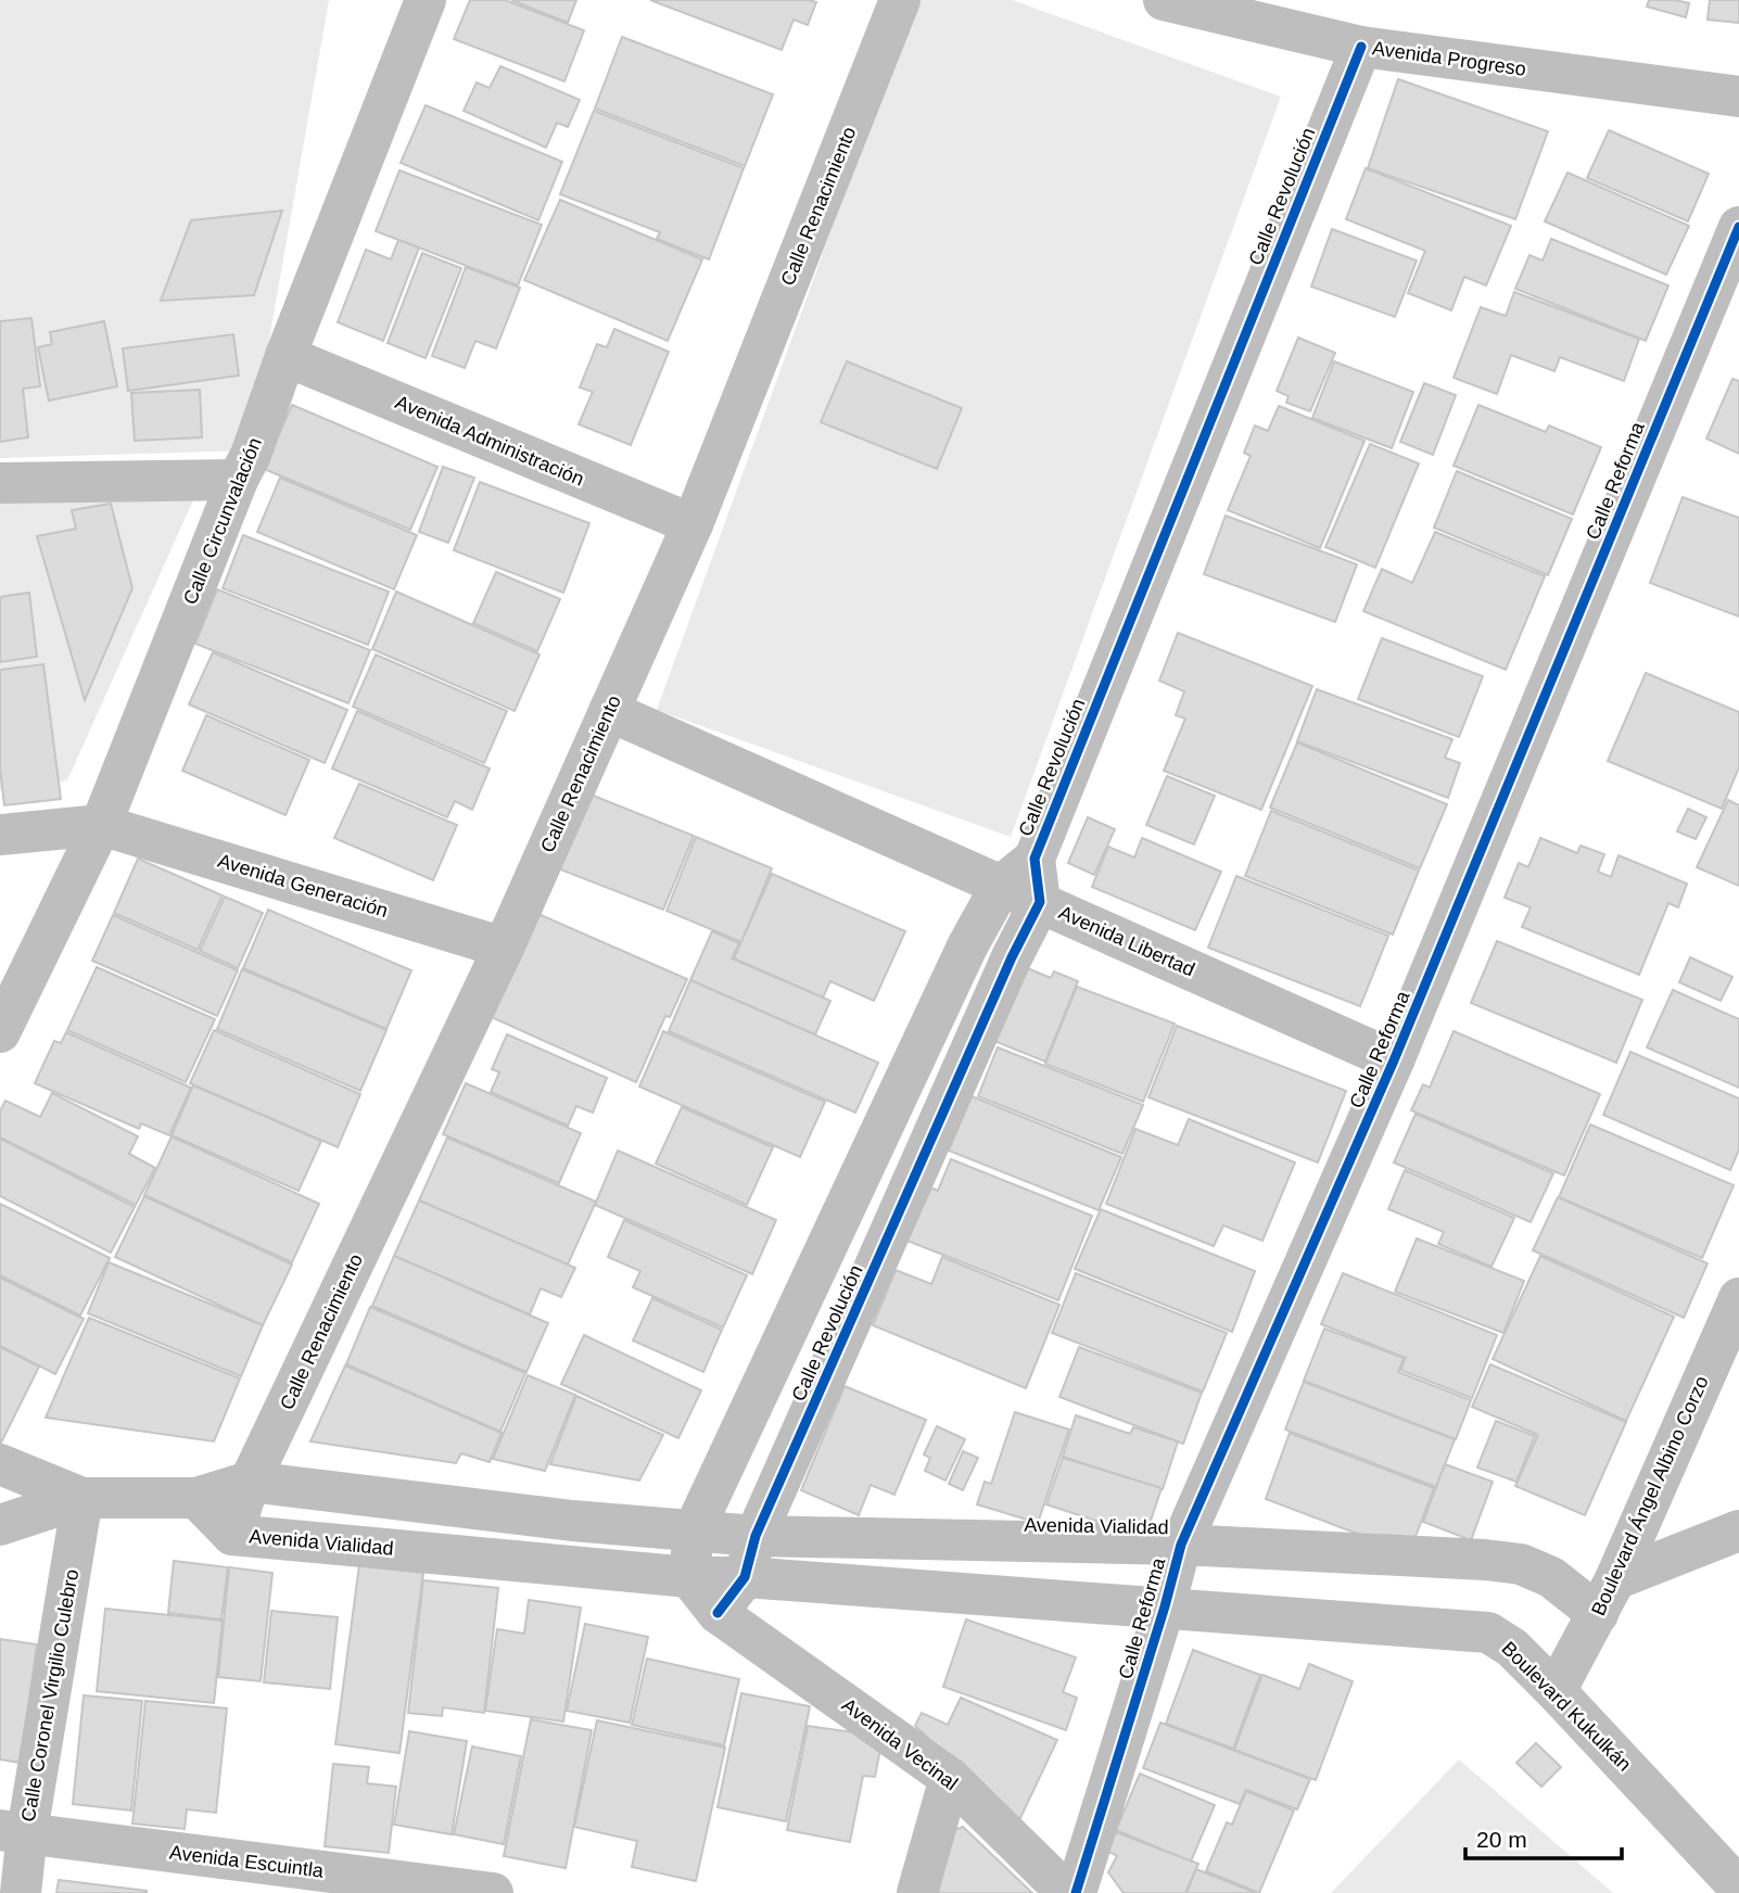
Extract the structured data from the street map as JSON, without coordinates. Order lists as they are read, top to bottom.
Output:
{
  "streets": {
    "street": [
      "Avenida Progreso",
      "Calle Revolución",
      "Calle Renacimiento",
      "Avenida Administración",
      "Calle Reforma",
      "Calle Circunvalación",
      "Avenida Generación",
      "Avenida Libertad",
      "Boulevard Ángel Albino Corzo",
      "Avenida Vialidad",
      "Calle Coronel Virgilio Culebro",
      "Boulevard Kukulkán",
      "Avenida Vecinal",
      "Avenida Escuintla"
    ]
  },
  "crossings": [
    ["Avenida Progreso", "Calle Revolución"],
    ["Calle Revolución", "Avenida Libertad"],
    ["Calle Revolución", "Avenida Vialidad"],
    ["Calle Renacimiento", "Avenida Administración"],
    ["Calle Renacimiento", "Avenida Generación"],
    ["Calle Renacimiento", "Avenida Libertad"],
    ["Calle Renacimiento", "Avenida Vialidad"],
    ["Avenida Administración", "Calle Circunvalación"],
    ["Calle Reforma", "Avenida Libertad"],
    ["Calle Reforma", "Avenida Vialidad"],
    ["Calle Reforma", "Boulevard Kukulkán"],
    ["Calle Circunvalación", "Avenida Generación"],
    ["Boulevard Ángel Albino Corzo", "Avenida Vialidad"],
    ["Boulevard Ángel Albino Corzo", "Boulevard Kukulkán"],
    ["Avenida Vialidad", "Boulevard Kukulkán"],
    ["Calle Coronel Virgilio Culebro", "Avenida Escuintla"]
  ],
  "scale_bar": "20 m"
}
